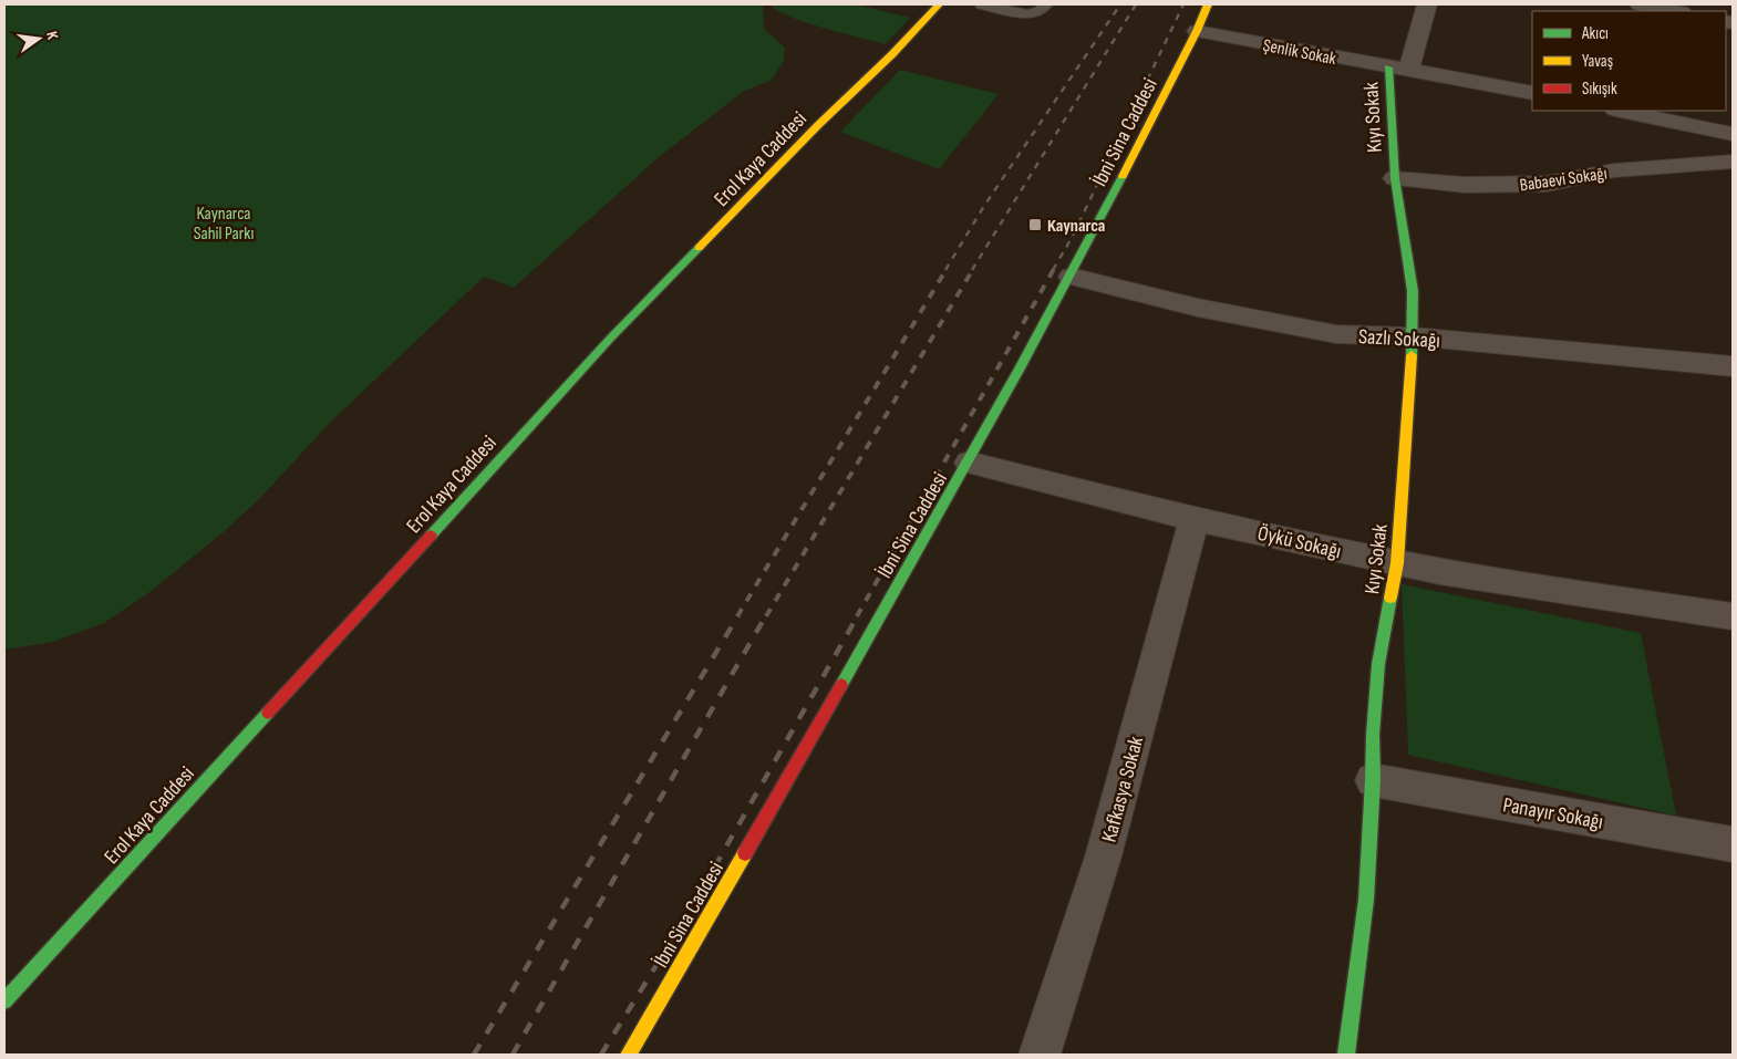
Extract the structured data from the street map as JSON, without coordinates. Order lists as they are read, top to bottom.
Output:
{
  "streets": {
    "street": [
      "Şenlik Sokak",
      "Kıyı Sokak",
      "İbni Sina Caddesi",
      "Erol Kaya Caddesi",
      "Babaevi Sokağı",
      "Sazlı Sokağı",
      "Öykü Sokağı",
      "Kafkasya Sokak",
      "Panayır Sokağı"
    ]
  },
  "crossings": [
    ["Şenlik Sokak", "Kıyı Sokak"],
    ["Şenlik Sokak", "İbni Sina Caddesi"],
    ["Kıyı Sokak", "Babaevi Sokağı"],
    ["Kıyı Sokak", "Sazlı Sokağı"],
    ["Kıyı Sokak", "Öykü Sokağı"],
    ["Kıyı Sokak", "Panayır Sokağı"],
    ["İbni Sina Caddesi", "Sazlı Sokağı"],
    ["İbni Sina Caddesi", "Öykü Sokağı"],
    ["Öykü Sokağı", "Kafkasya Sokak"]
  ],
  "parks": ["Kaynarca Sahil Parkı"],
  "places": {
    "transit": ["Kaynarca"]
  },
  "legend": ["Akıcı", "Yavaş", "Sıkışık"],
  "north": "right"
}
